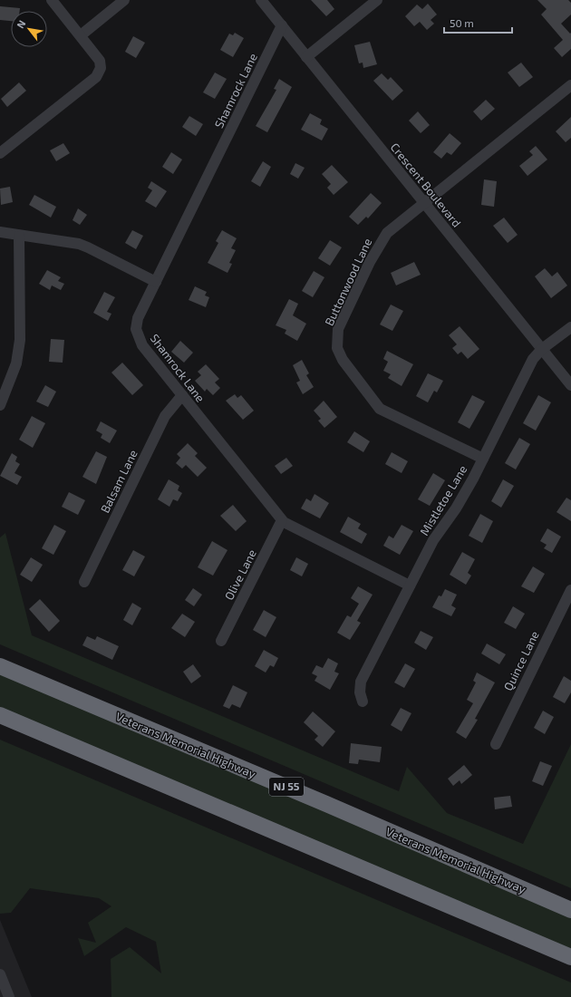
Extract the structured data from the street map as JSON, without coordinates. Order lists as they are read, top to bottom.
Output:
{
  "streets": {
    "highway": ["Veterans Memorial Highway", "NJ 55"],
    "street": [
      "Shamrock Lane",
      "Crescent Boulevard",
      "Buttonwood Lane",
      "Balsam Lane",
      "Mistletoe Lane",
      "Olive Lane",
      "Quince Lane"
    ]
  },
  "crossings": [
    ["Shamrock Lane", "Crescent Boulevard"],
    ["Shamrock Lane", "Balsam Lane"],
    ["Shamrock Lane", "Mistletoe Lane"],
    ["Shamrock Lane", "Olive Lane"],
    ["Crescent Boulevard", "Buttonwood Lane"],
    ["Crescent Boulevard", "Mistletoe Lane"],
    ["Buttonwood Lane", "Mistletoe Lane"]
  ],
  "scale_bar": "50 m",
  "north": "top left"
}
